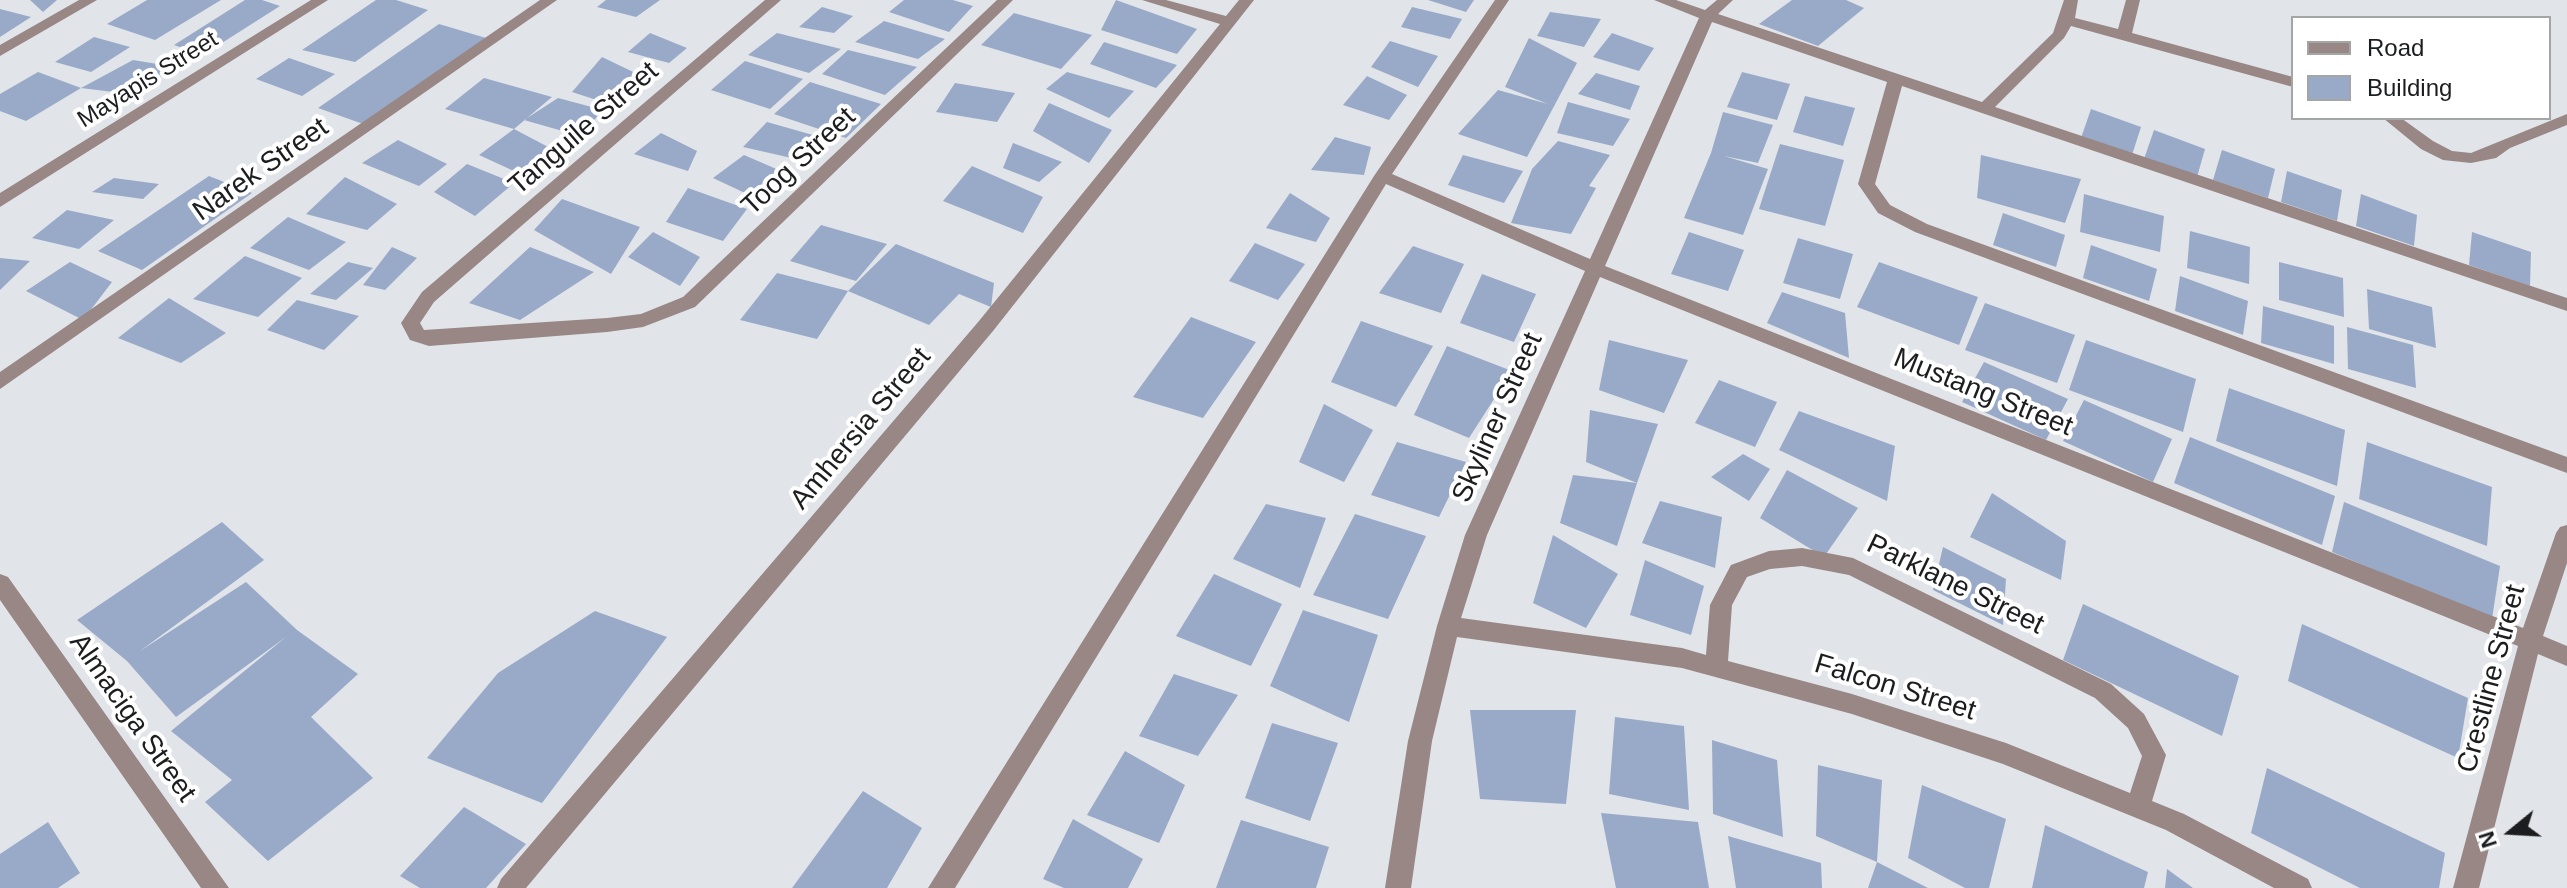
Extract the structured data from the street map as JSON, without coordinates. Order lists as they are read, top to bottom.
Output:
{
  "streets": {
    "street": [
      "Mayapis Street",
      "Tanguile Street",
      "Toog Street",
      "Narek Street",
      "Mustang Street",
      "Skyliner Street",
      "Amhersia Street",
      "Parklane Street",
      "Crestline Street",
      "Falcon Street",
      "Almaciga Street"
    ]
  },
  "crossings": [
    ["Tanguile Street", "Toog Street"],
    ["Mustang Street", "Skyliner Street"],
    ["Mustang Street", "Crestline Street"],
    ["Skyliner Street", "Falcon Street"],
    ["Parklane Street", "Falcon Street"]
  ],
  "legend": ["Road", "Building"],
  "north": "left"
}
